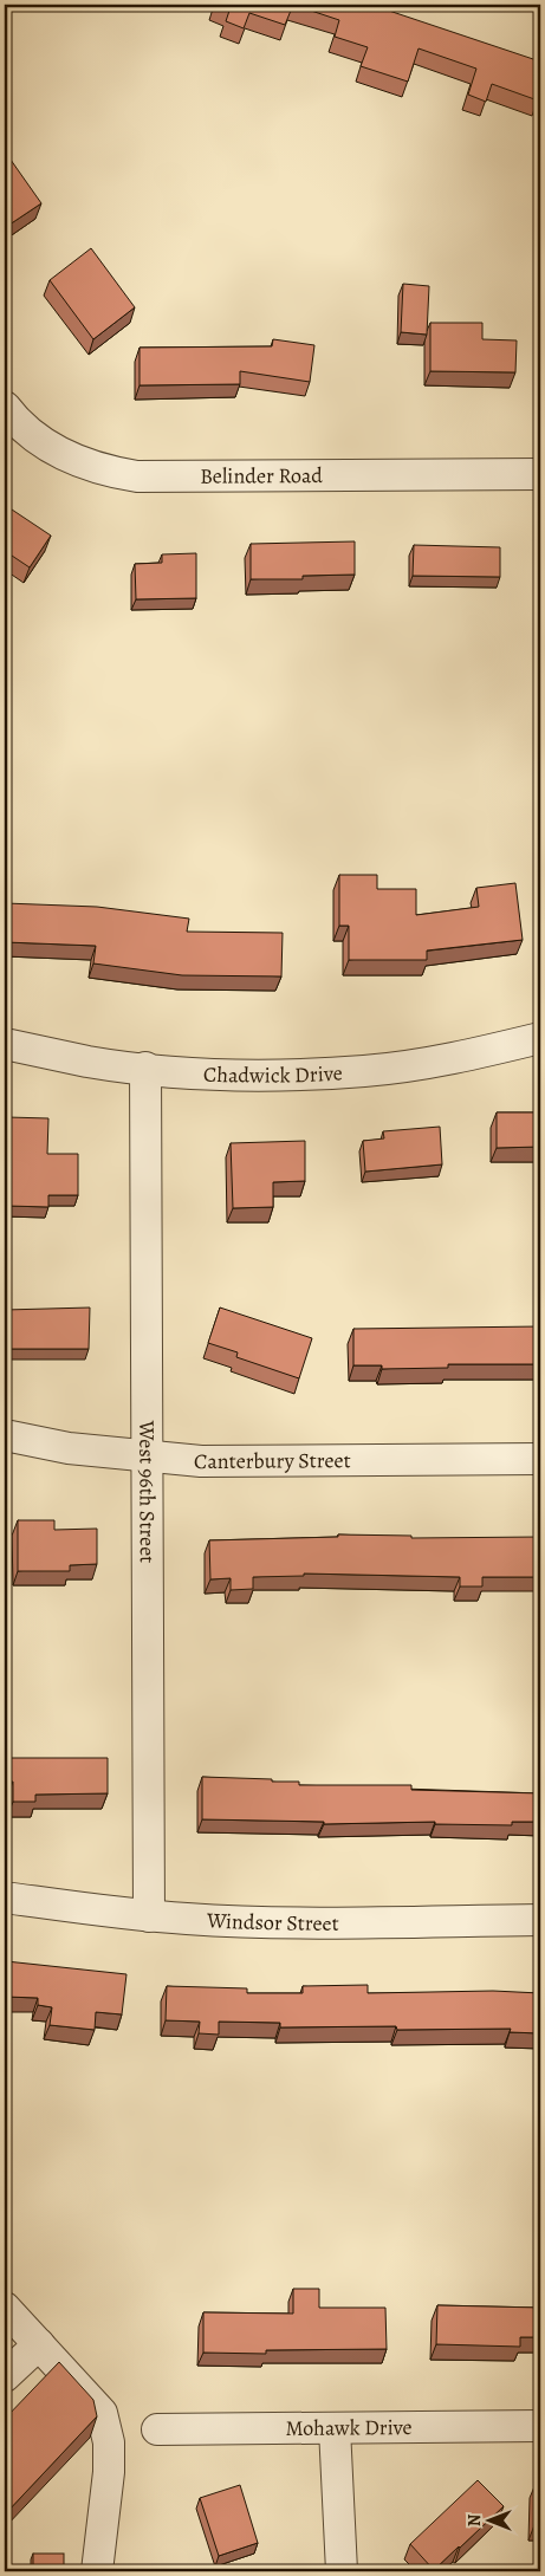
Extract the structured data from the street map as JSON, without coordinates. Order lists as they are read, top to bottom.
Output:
{
  "streets": {
    "street": [
      "Belinder Road",
      "Chadwick Drive",
      "Canterbury Street",
      "West 96th Street",
      "Windsor Street",
      "Mohawk Drive"
    ]
  },
  "crossings": [
    ["Chadwick Drive", "West 96th Street"],
    ["Canterbury Street", "West 96th Street"],
    ["West 96th Street", "Windsor Street"]
  ],
  "north": "left"
}
